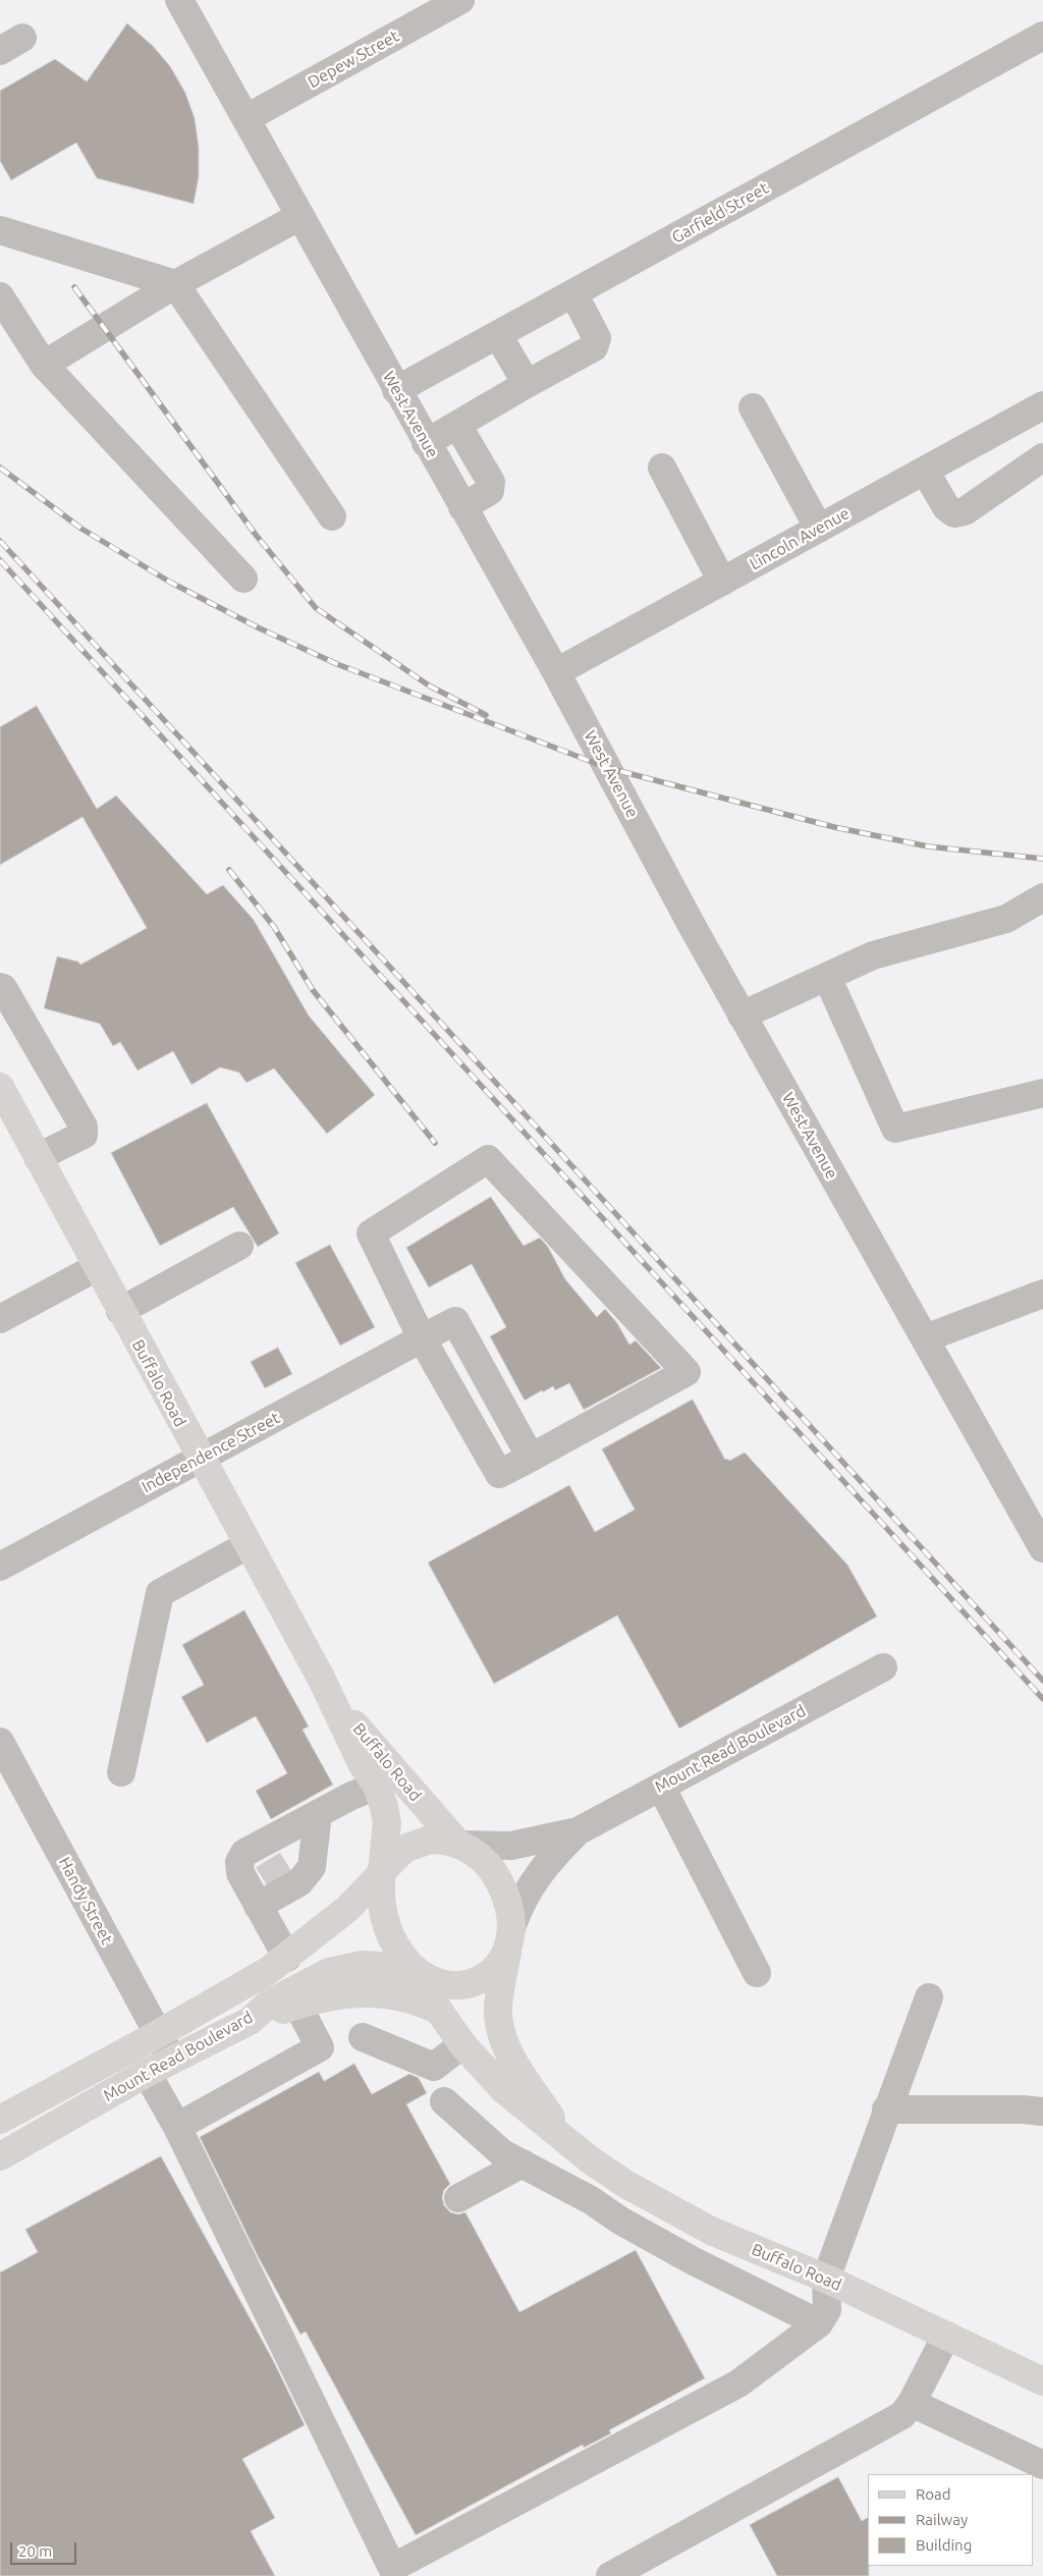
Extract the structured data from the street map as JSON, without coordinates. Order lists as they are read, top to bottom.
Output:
{
  "streets": {
    "main road": ["Buffalo Road", "Mount Read Boulevard"],
    "street": [
      "Depew Street",
      "Garfield Street",
      "West Avenue",
      "Lincoln Avenue",
      "Independence Street",
      "Handy Street"
    ]
  },
  "crossings": [
    ["Depew Street", "West Avenue"],
    ["Garfield Street", "West Avenue"],
    ["West Avenue", "Lincoln Avenue"],
    ["Buffalo Road", "Independence Street"],
    ["Buffalo Road", "Mount Read Boulevard"],
    ["Mount Read Boulevard", "Handy Street"]
  ],
  "legend": ["Road", "Railway", "Building"],
  "scale_bar": "20 m"
}
